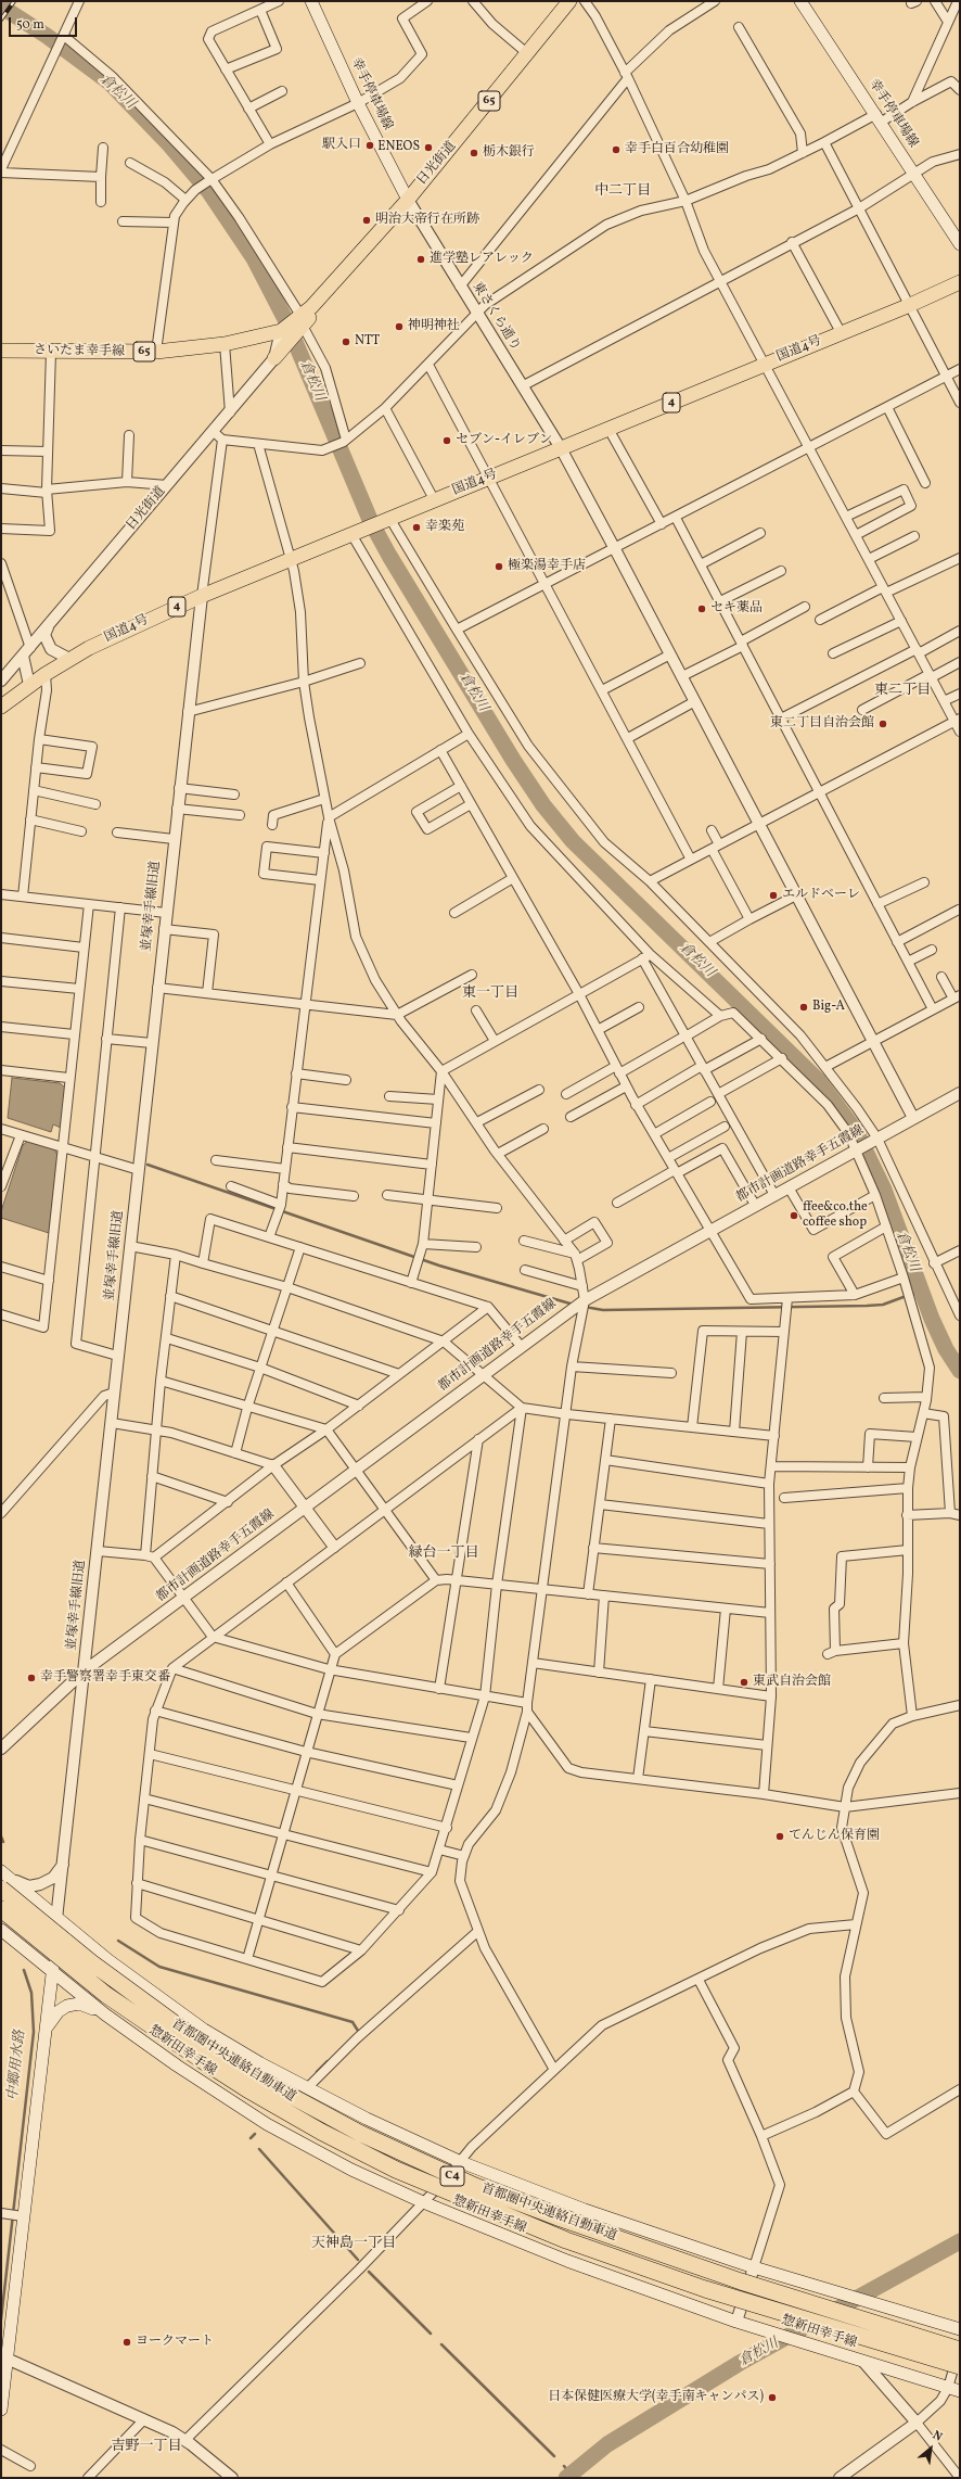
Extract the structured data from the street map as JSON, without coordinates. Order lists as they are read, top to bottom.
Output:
{
  "streets": {
    "highway": ["首都圏中央連絡自動車道", "C4"],
    "main road": [
      "幸手停車場線",
      "65",
      "日光街道",
      "国道4号",
      "さいたま幸手線",
      "4",
      "惣新田幸手線"
    ],
    "street": ["東さくら通り", "並塚幸手線旧道", "都市計画道路幸手五霞線"]
  },
  "crossings": [
    ["幸手停車場線", "日光街道"],
    ["幸手停車場線", "東さくら通り"],
    ["65", "日光街道"],
    ["65", "さいたま幸手線"],
    ["日光街道", "東さくら通り"],
    ["東さくら通り", "国道4号"],
    ["東さくら通り", "都市計画道路幸手五霞線"],
    ["国道4号", "並塚幸手線旧道"],
    ["並塚幸手線旧道", "都市計画道路幸手五霞線"]
  ],
  "districts": [
    "中二丁目",
    "東二丁目",
    "東一丁目",
    "緑台一丁目",
    "天神島一丁目",
    "吉野一丁目"
  ],
  "water": ["倉松川", "中郷用水路"],
  "places": [
    "駅入口",
    "ENEOS",
    "幸手白百合幼稚園",
    "栃木銀行",
    "明治大帝行在所跡",
    "進学塾レアレック",
    "神明神社",
    "NTT",
    "セブン-イレブン",
    "幸楽苑",
    "極楽湯幸手店",
    "セキ薬品",
    "東二丁目自治会館",
    "エルドベーレ",
    "Big-A",
    "ffee&co.the coffee shop",
    "幸手警察署幸手東交番",
    "東武自治会館",
    "てんじん保育園",
    "ヨークマート",
    "日本保健医療大学(幸手南キャンパス)"
  ],
  "scale_bar": "50 m",
  "north": "top right"
}
